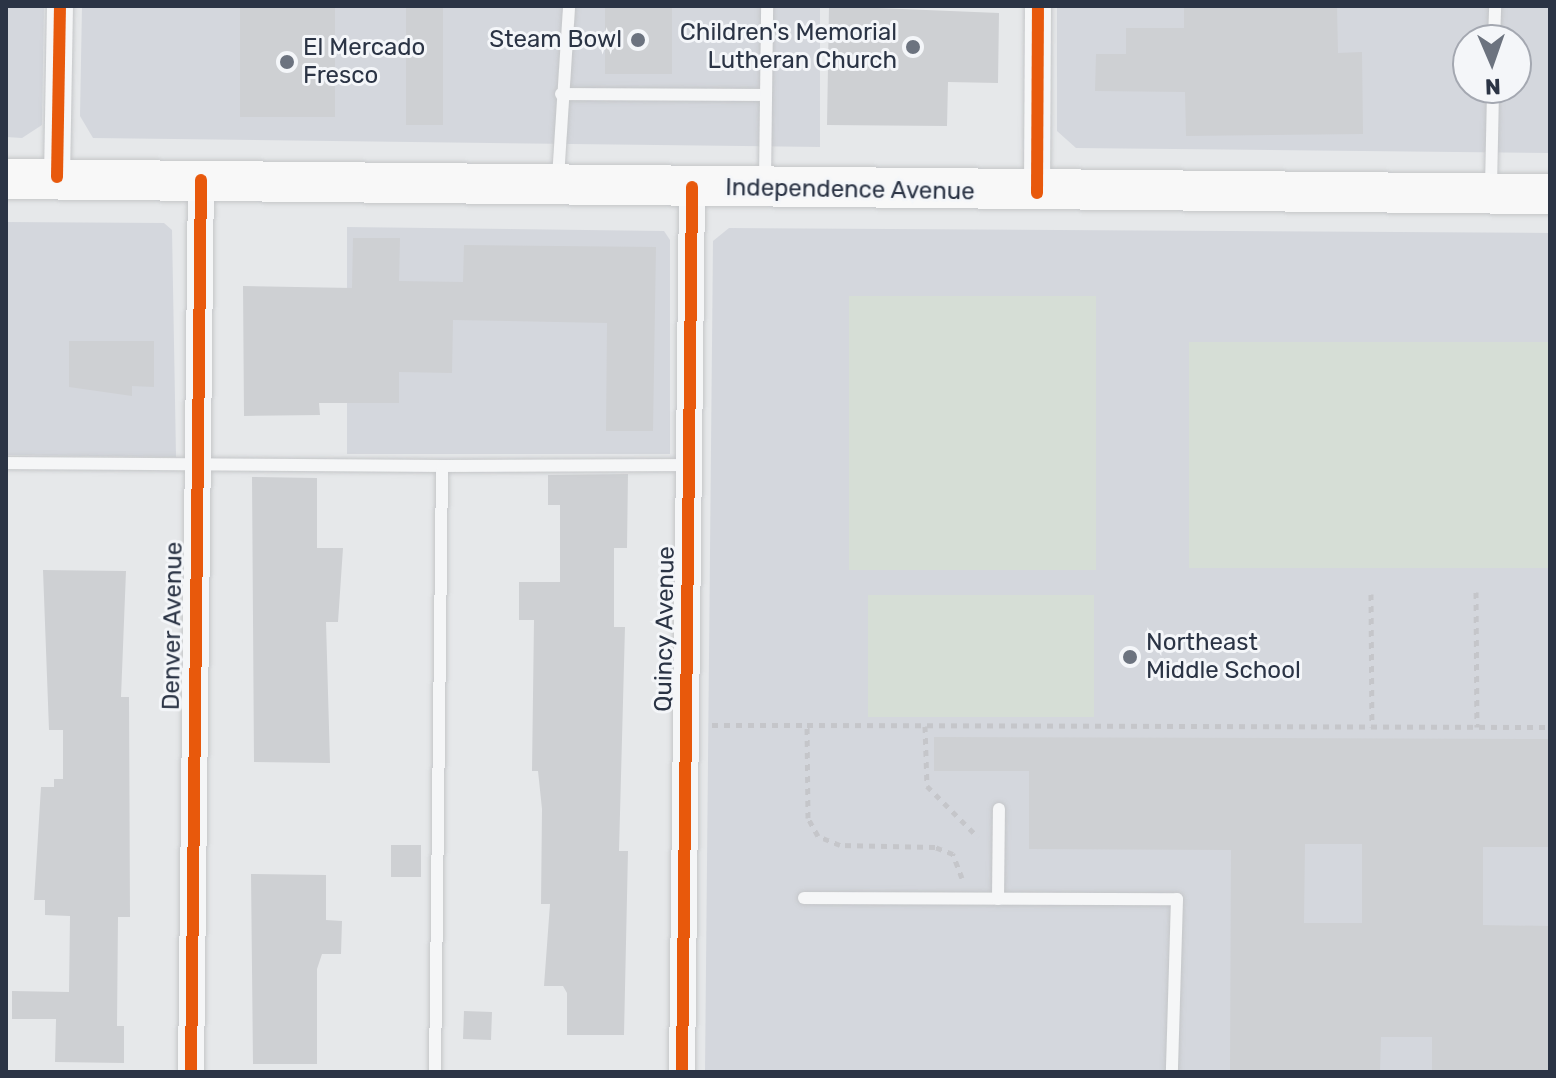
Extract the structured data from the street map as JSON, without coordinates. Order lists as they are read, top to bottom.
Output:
{
  "streets": {
    "main road": ["Independence Avenue"],
    "street": ["Denver Avenue", "Quincy Avenue"]
  },
  "crossings": [
    ["Independence Avenue", "Denver Avenue"],
    ["Independence Avenue", "Quincy Avenue"]
  ],
  "places": [
    "Steam Bowl",
    "Children's Memorial Lutheran Church",
    "El Mercado Fresco",
    "Northeast Middle School"
  ],
  "north": "bottom"
}
